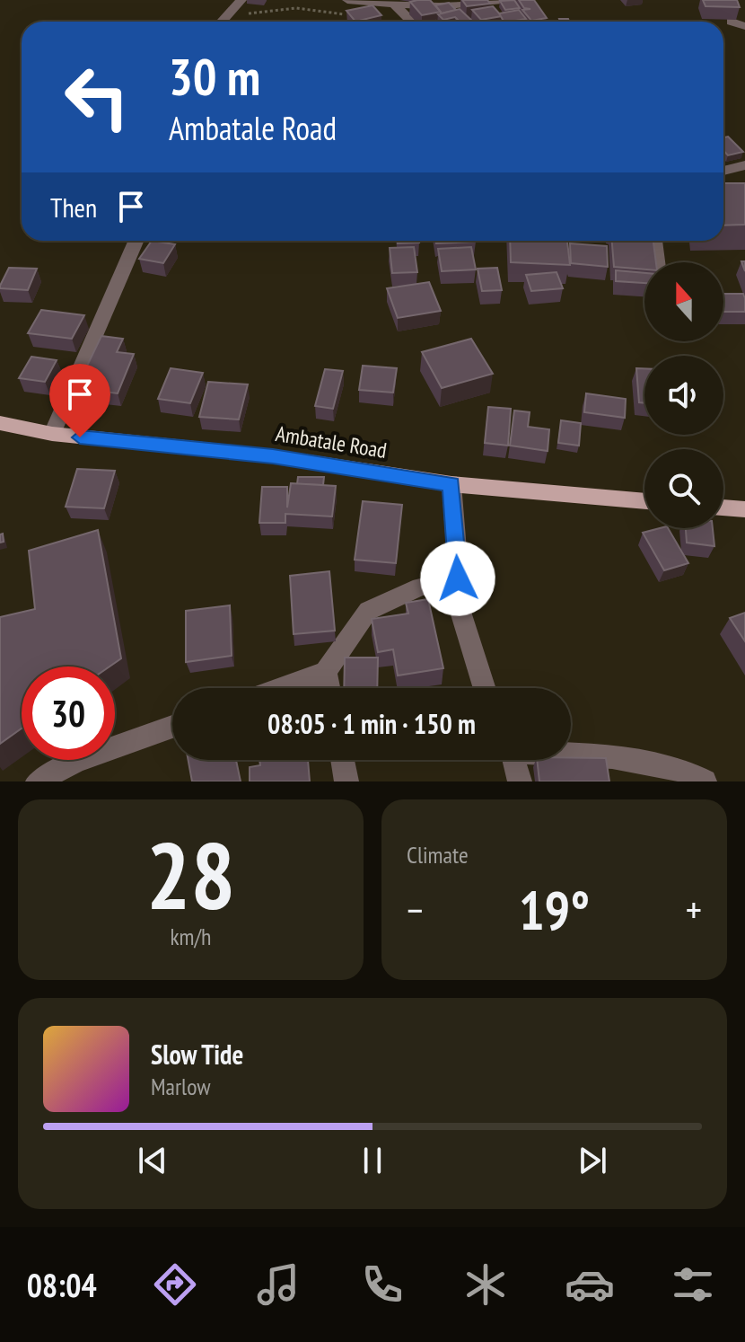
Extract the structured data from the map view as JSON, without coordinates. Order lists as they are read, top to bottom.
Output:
{
  "streets": {
    "main road": ["Ambatale Road"]
  },
  "north": "top",
  "page": {
    "turn": ["30 m", "Ambatale Road"],
    "then": "Then",
    "limit": "30",
    "trip": "08:05 · 1 min · 150 m",
    "tile": [
      ["28", "km/h"],
      "Climate"
    ],
    "heat": ["−", "19°", "+"],
    "song": ["Slow Tide", "Marlow"],
    "tabs": "08:04"
  }
}
